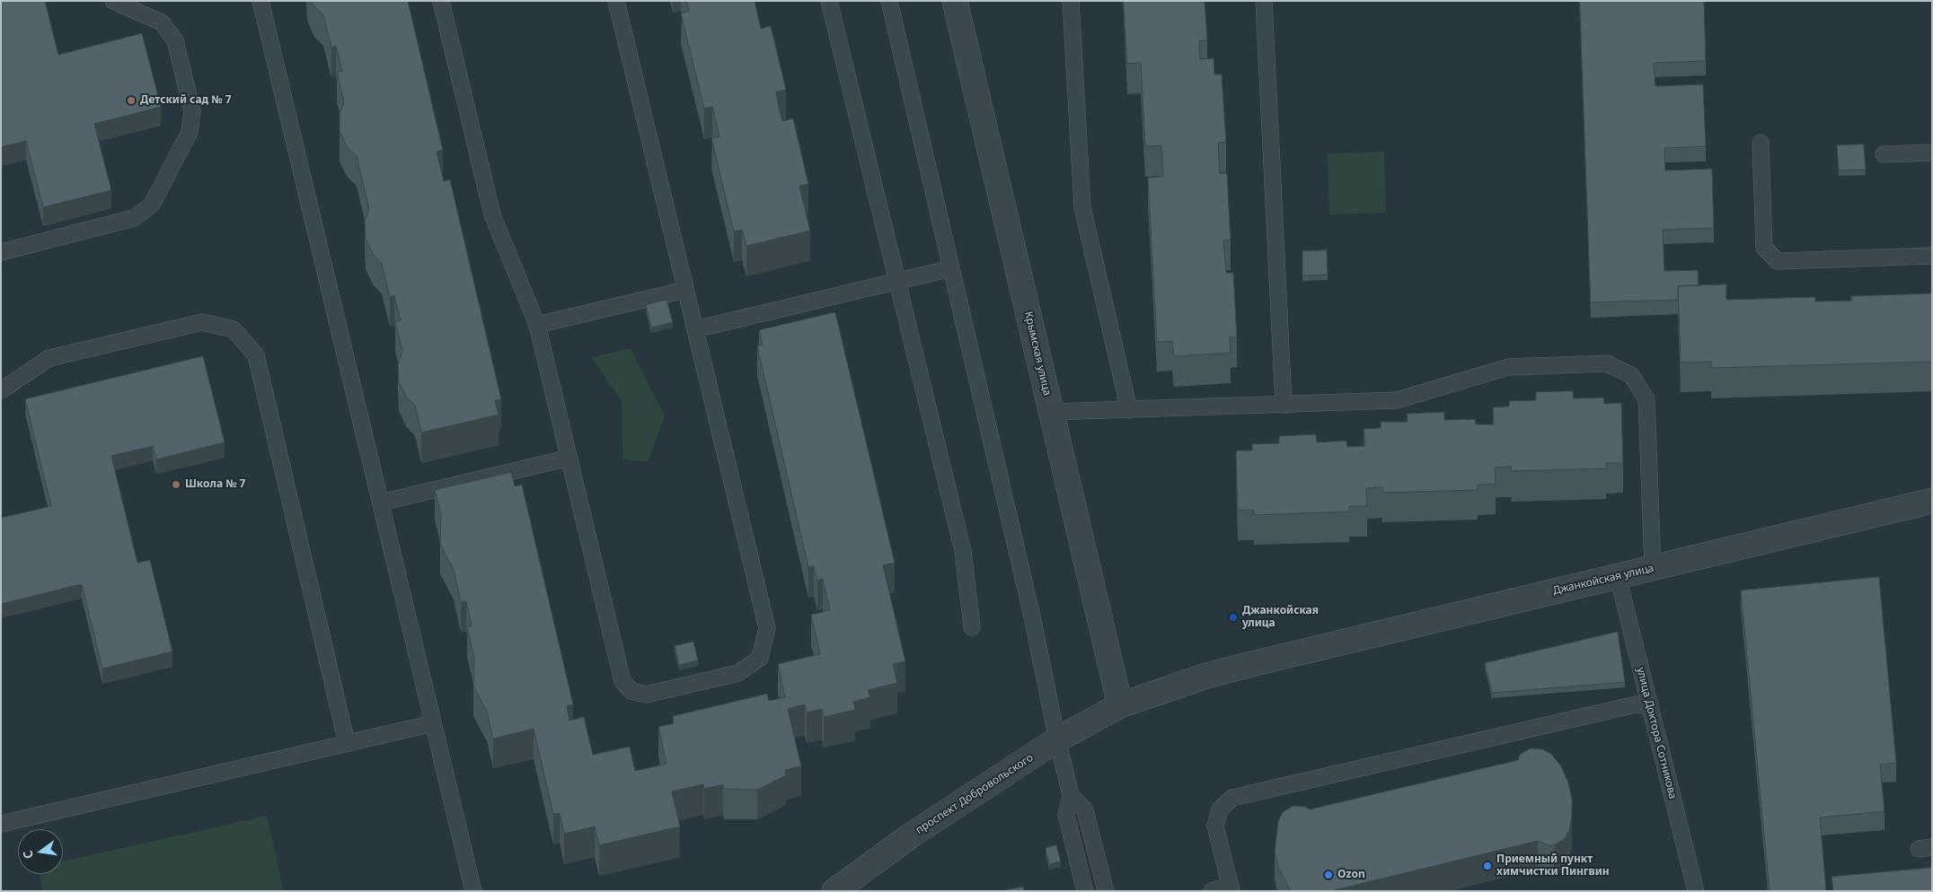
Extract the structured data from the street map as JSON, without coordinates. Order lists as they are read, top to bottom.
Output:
{
  "streets": {
    "street": ["Крымская улица", "Джанкойская улица", "проспект Добровольского"],
    "lane": ["улица Доктора Сотникова"]
  },
  "crossings": [
    ["Крымская улица", "Джанкойская улица"],
    ["Крымская улица", "проспект Добровольского"],
    ["Джанкойская улица", "улица Доктора Сотникова"],
    ["Джанкойская улица", "проспект Добровольского"]
  ],
  "places": [
    "Детский сад № 7",
    "Школа № 7",
    "Джанкойская улица",
    "Приемный пункт химчистки Пингвин",
    "Ozon"
  ],
  "north": "left"
}
